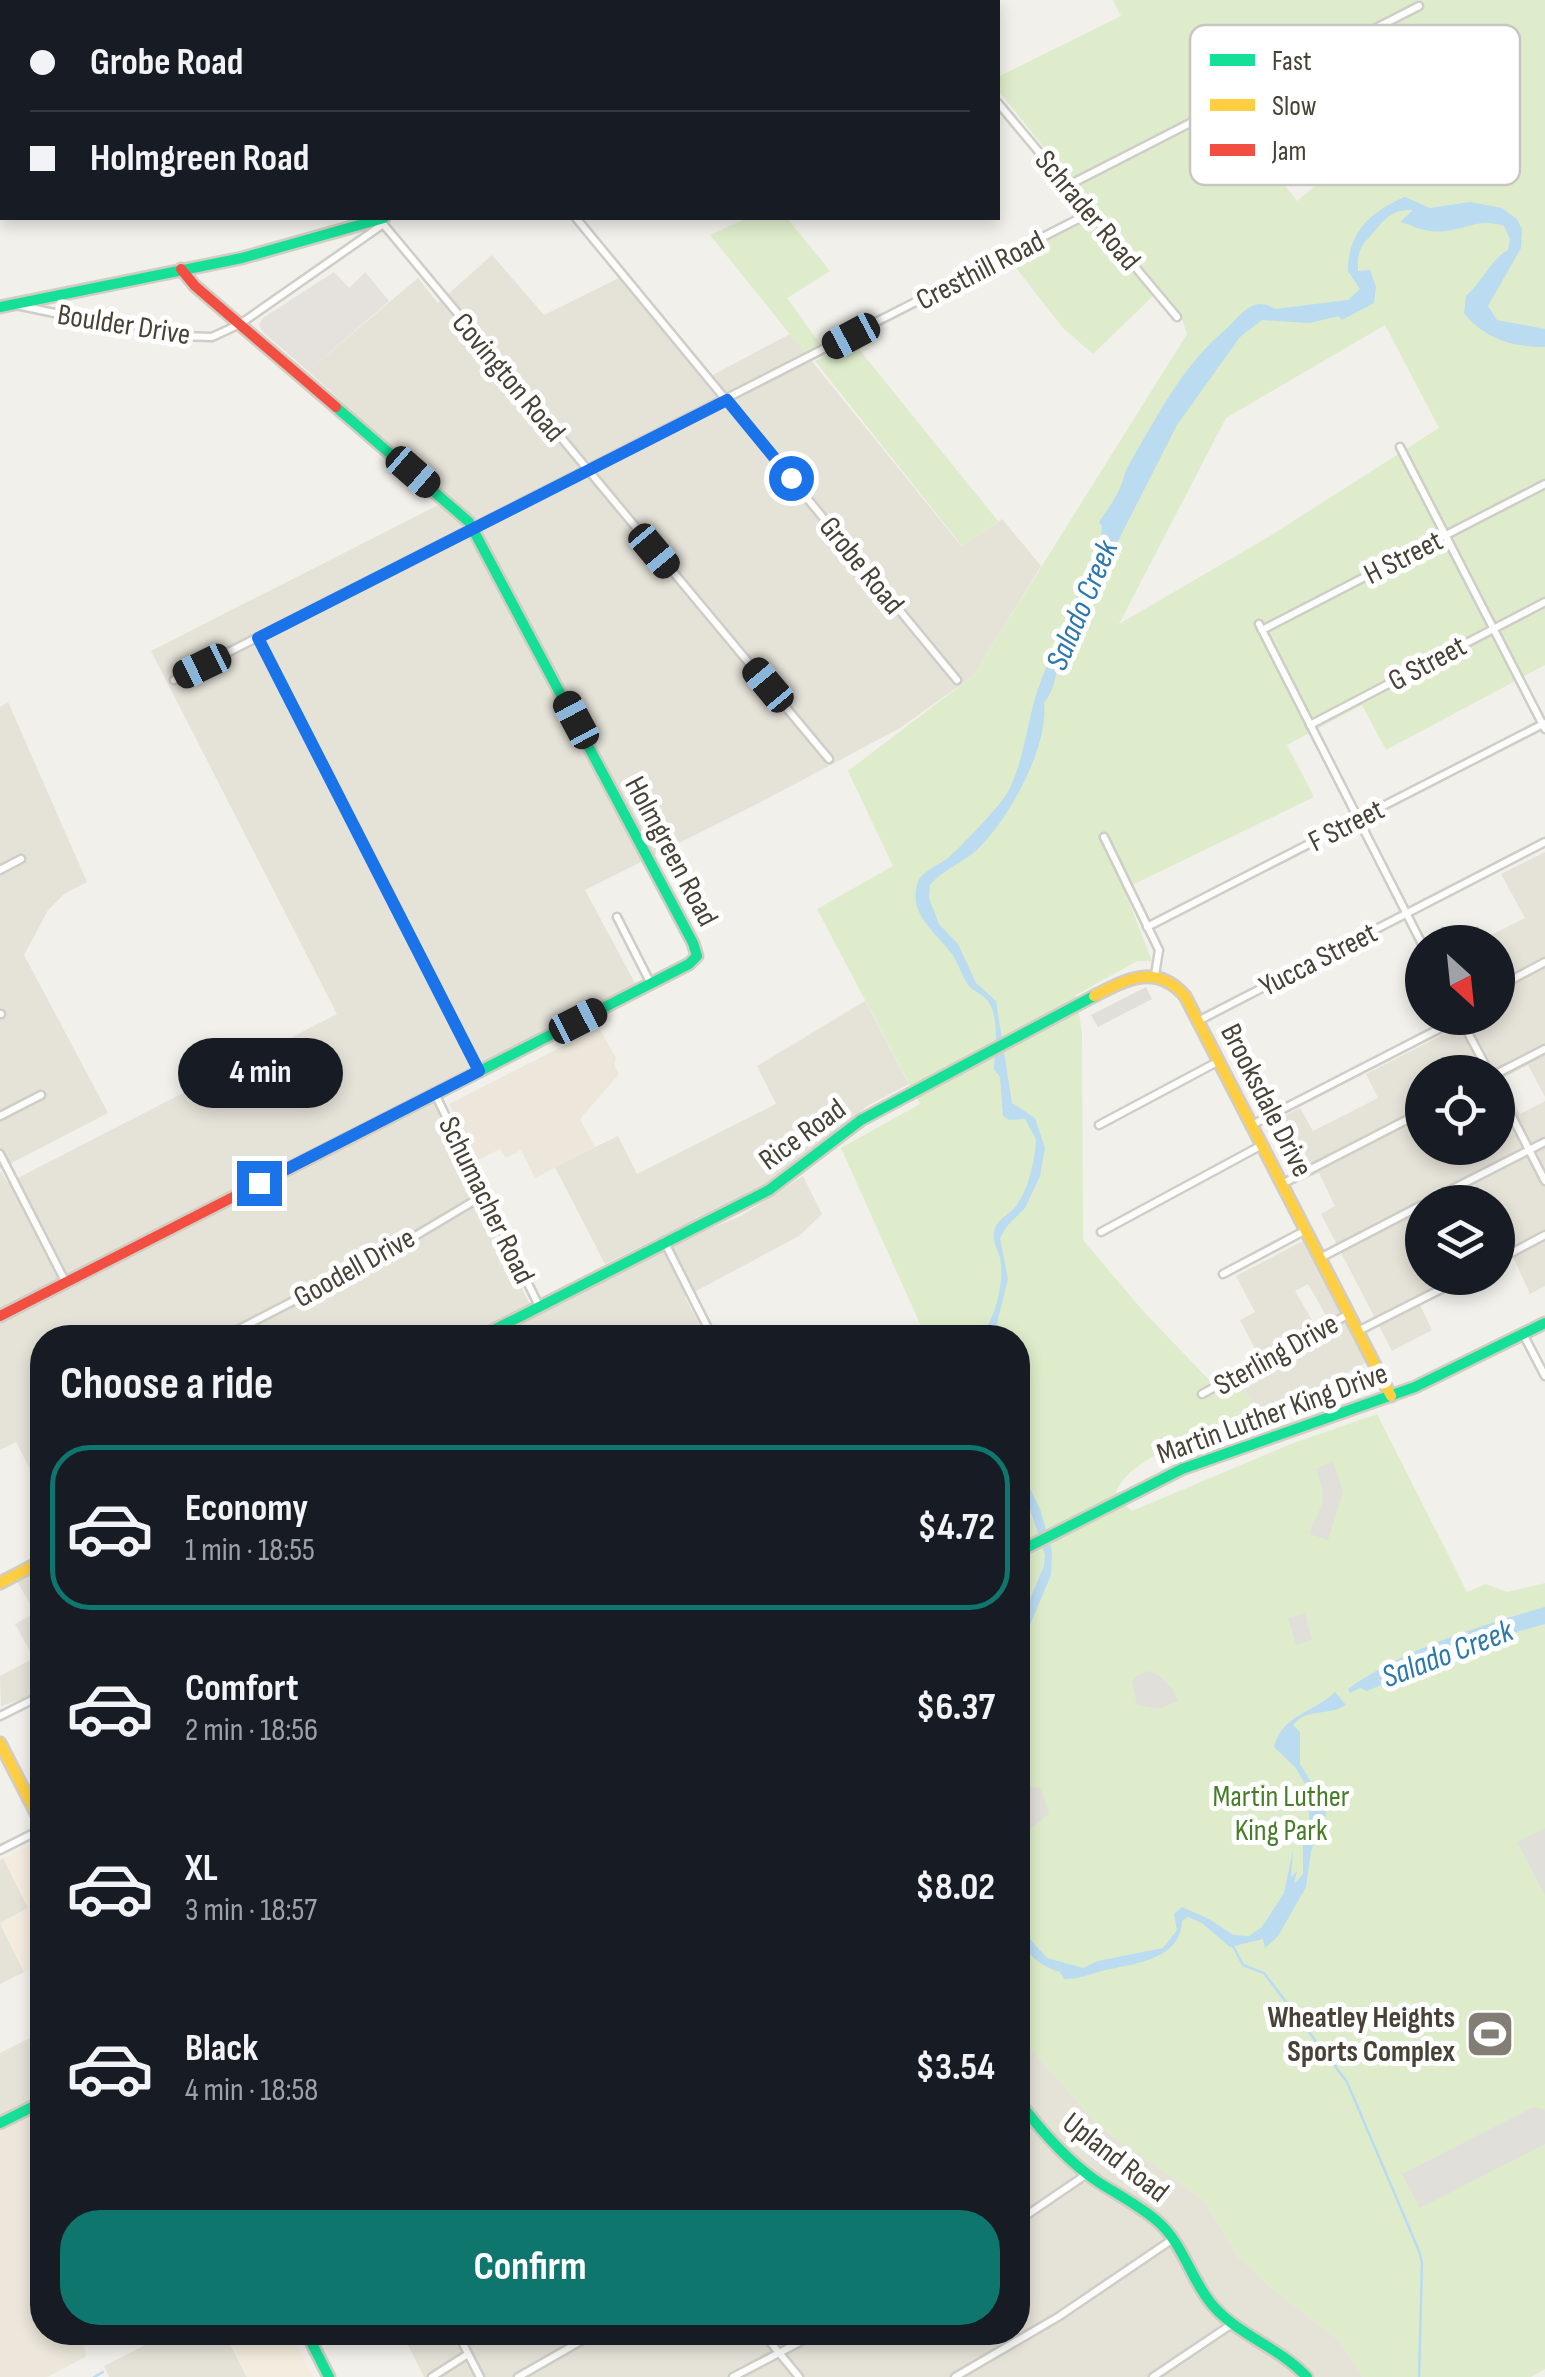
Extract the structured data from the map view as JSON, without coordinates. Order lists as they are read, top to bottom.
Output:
{
  "streets": {
    "street": [
      "Schrader Road",
      "Cresthill Road",
      "Boulder Drive",
      "Covington Road",
      "H Street",
      "Grobe Road",
      "G Street",
      "F Street",
      "Holmgreen Road",
      "Yucca Street",
      "Brooksdale Drive",
      "Rice Road",
      "Schumacher Road",
      "Goodell Drive",
      "Sterling Drive",
      "Martin Luther King Drive",
      "Upland Road"
    ]
  },
  "crossings": [
    ["Schrader Road", "Cresthill Road"],
    ["Cresthill Road", "Covington Road"],
    ["Cresthill Road", "Grobe Road"],
    ["Cresthill Road", "Holmgreen Road"],
    ["Boulder Drive", "Covington Road"],
    ["Boulder Drive", "Holmgreen Road"],
    ["H Street", "G Street"],
    ["Holmgreen Road", "Schumacher Road"],
    ["Yucca Street", "Brooksdale Drive"],
    ["Brooksdale Drive", "Rice Road"],
    ["Brooksdale Drive", "Sterling Drive"],
    ["Brooksdale Drive", "Martin Luther King Drive"],
    ["Rice Road", "Schumacher Road"],
    ["Schumacher Road", "Goodell Drive"]
  ],
  "water": ["Salado Creek"],
  "parks": ["Martin Luther King Park"],
  "places": {
    "sports": ["Wheatley Heights Sports Complex"]
  },
  "legend": ["Fast", "Slow", "Jam"],
  "north": "bottom right",
  "page": {
    "banner": ["Grobe Road", "Holmgreen Road"],
    "bubble": "4 min",
    "heading": "Choose a ride",
    "list": [
      {
        "name": "Economy",
        "note": "1 min · 18:55",
        "value": "$4.72"
      },
      {
        "name": "Comfort",
        "note": "2 min · 18:56",
        "value": "$6.37"
      },
      {
        "name": "XL",
        "note": "3 min · 18:57",
        "value": "$8.02"
      },
      {
        "name": "Black",
        "note": "4 min · 18:58",
        "value": "$3.54"
      }
    ],
    "buttons": "Confirm"
  }
}
